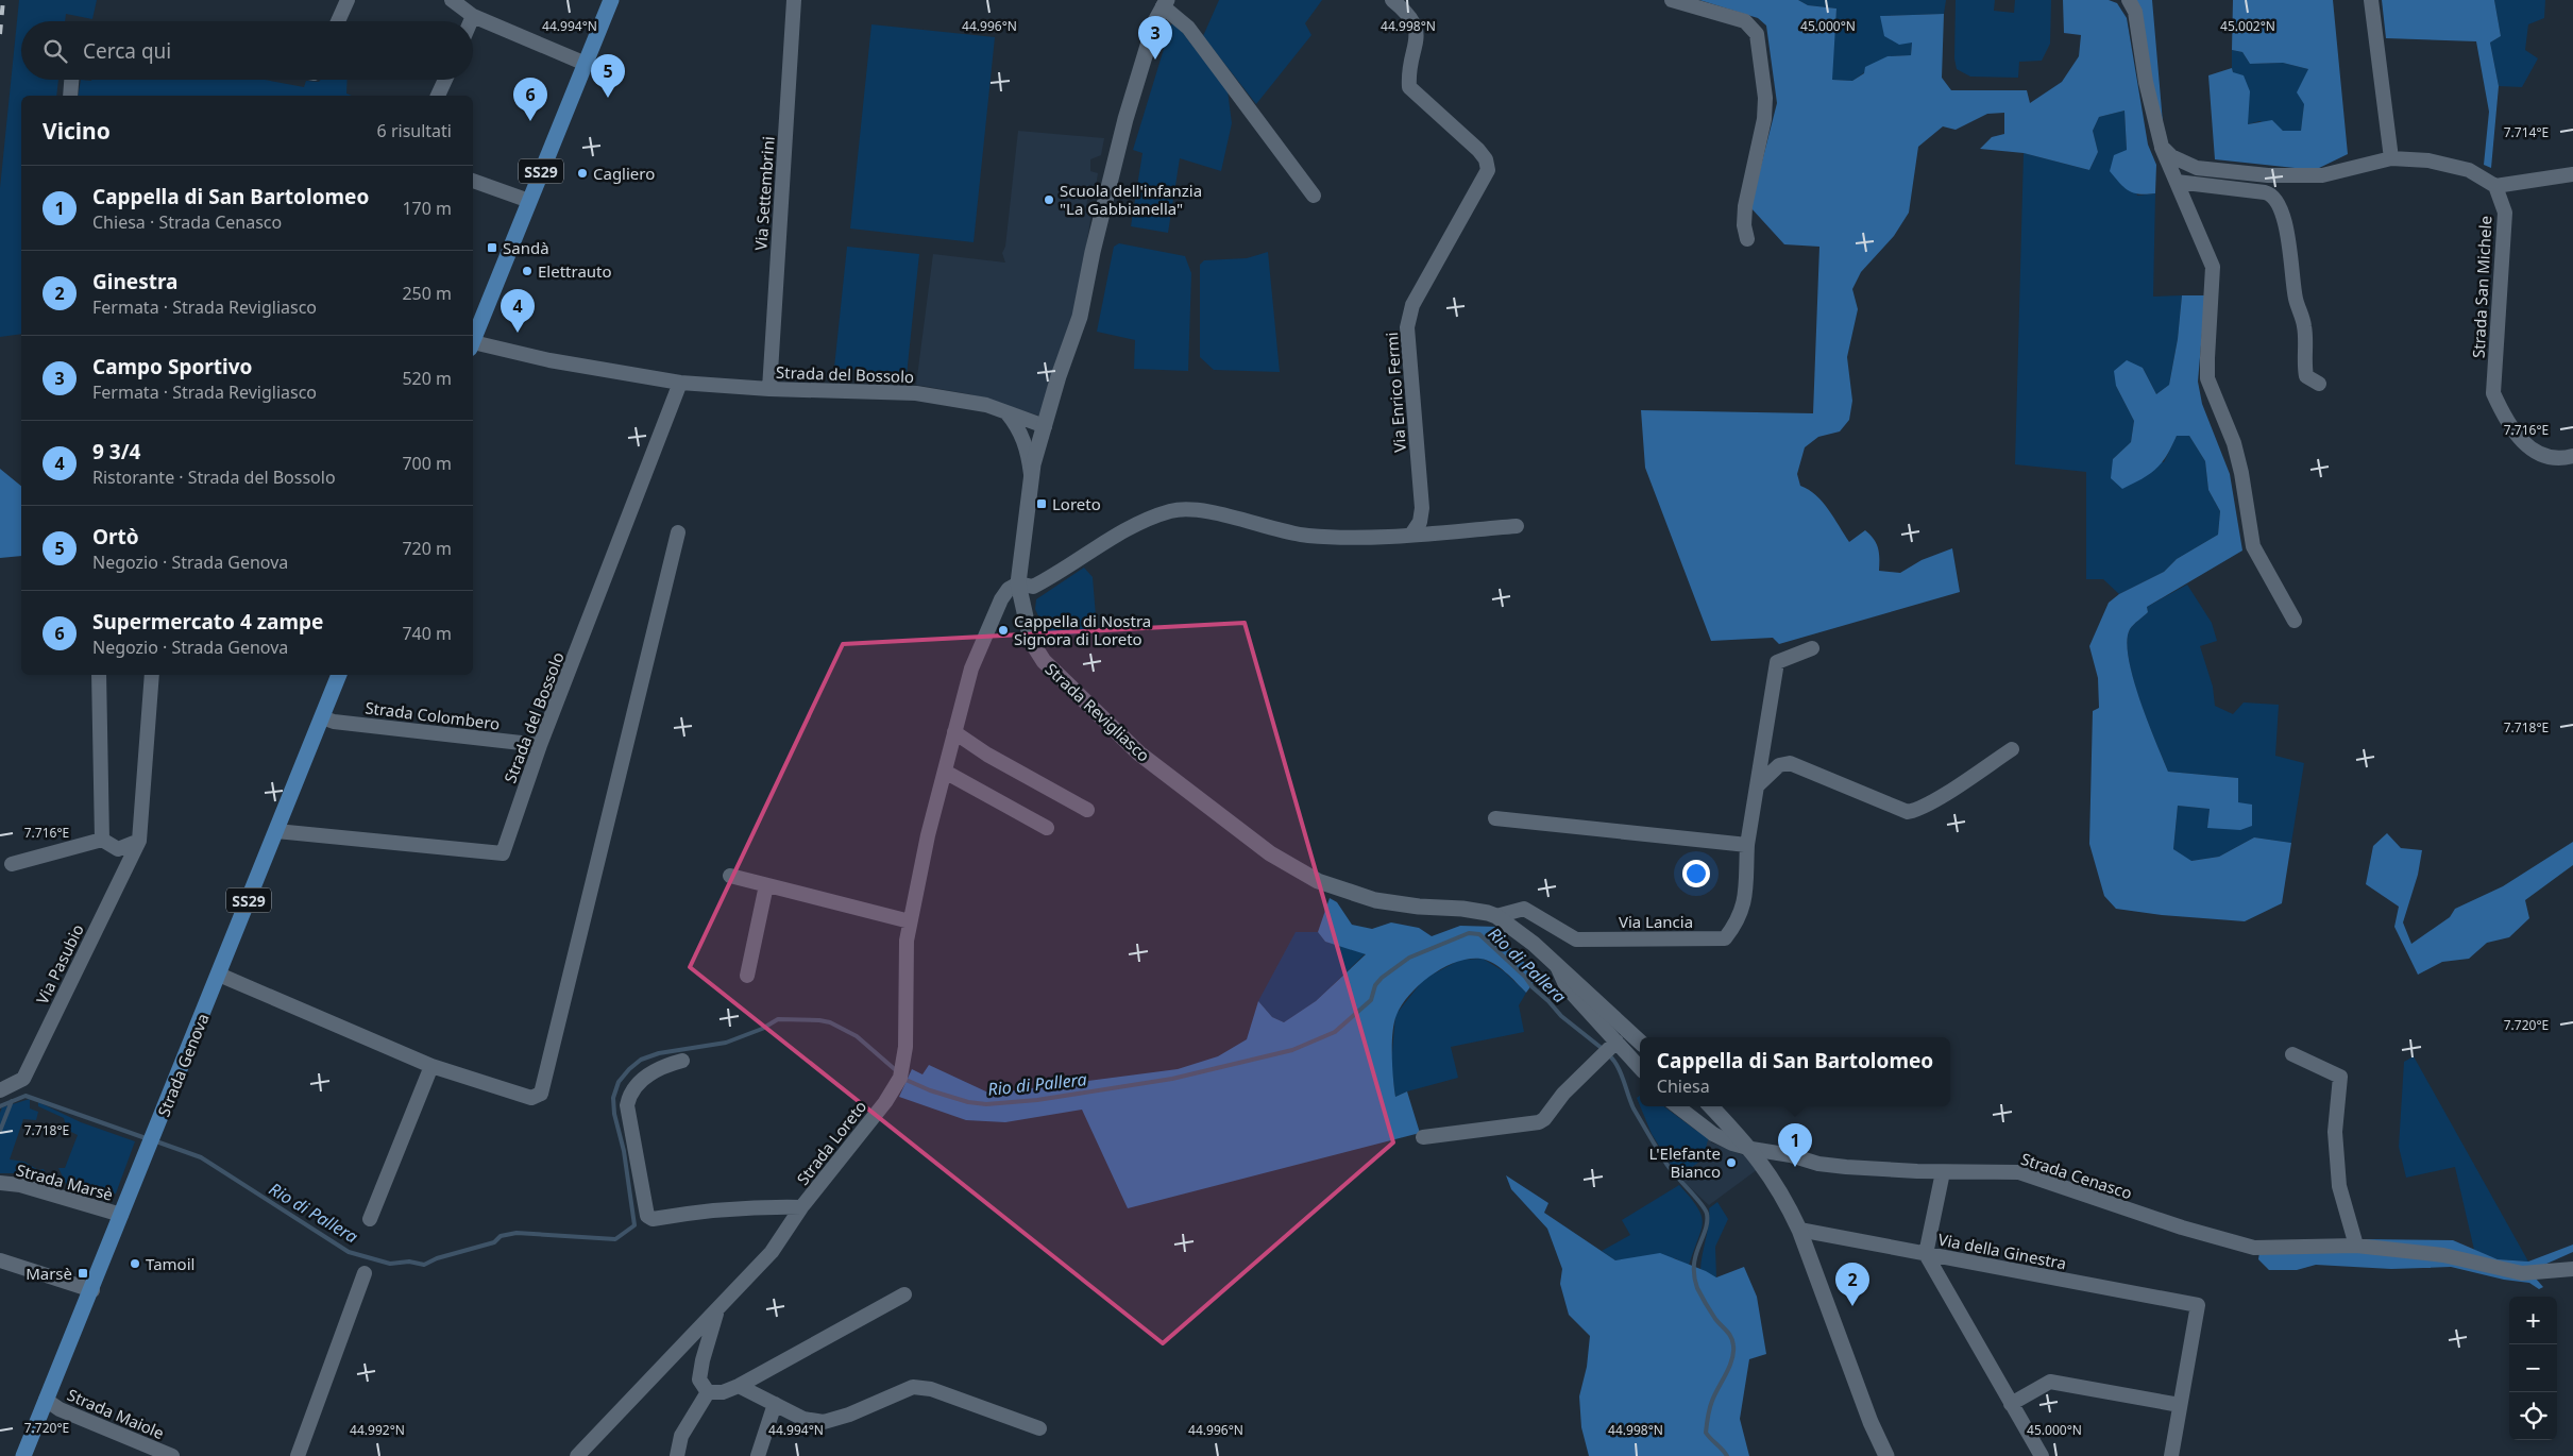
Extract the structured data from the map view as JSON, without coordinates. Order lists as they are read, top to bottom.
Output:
{
  "streets": {
    "main road": ["SS29", "Strada Genova"],
    "street": [
      "Via Settembrini",
      "Strada San Michele",
      "Strada del Bossolo",
      "Via Enrico Fermi",
      "Strada Revigliasco",
      "Strada Colombero",
      "Via Lancia",
      "Via Pasubio",
      "Strada Loreto",
      "Strada Cenasco",
      "Strada Marsè",
      "Via della Ginestra",
      "Strada Maiole"
    ]
  },
  "crossings": [
    ["Via Settembrini", "Strada del Bossolo"],
    ["Strada del Bossolo", "Strada Revigliasco"],
    ["Strada del Bossolo", "Strada Colombero"],
    ["Strada del Bossolo", "Strada Genova"],
    ["Strada Revigliasco", "Via Lancia"],
    ["Strada Revigliasco", "Strada Loreto"],
    ["Strada Colombero", "Strada Genova"],
    ["Strada Genova", "Strada Marsè"],
    ["Strada Genova", "Strada Maiole"]
  ],
  "water": ["Rio di Pallera"],
  "places": {
    "other": [
      "Cagliero",
      "Scuola dell'infanzia \"La Gabbianella\"",
      "Elettrauto",
      "Cappella di Nostra Signora di Loreto",
      "L'Elefante Bianco",
      "Tamoil"
    ],
    "transit": ["Sandà", "Loreto", "Marsè"]
  },
  "page": {
    "pins": [
      "3",
      "5",
      "6",
      "4",
      "1",
      "2"
    ],
    "search": "Cerca qui",
    "heading": ["Vicino", "6 risultati"],
    "list": [
      {
        "mark": "1",
        "name": "Cappella di San Bartolomeo",
        "note": "Chiesa · Strada Cenasco",
        "value": "170 m"
      },
      {
        "mark": "2",
        "name": "Ginestra",
        "note": "Fermata · Strada Revigliasco",
        "value": "250 m"
      },
      {
        "mark": "3",
        "name": "Campo Sportivo",
        "note": "Fermata · Strada Revigliasco",
        "value": "520 m"
      },
      {
        "mark": "4",
        "name": "9 3/4",
        "note": "Ristorante · Strada del Bossolo",
        "value": "700 m"
      },
      {
        "mark": "5",
        "name": "Ortò",
        "note": "Negozio · Strada Genova",
        "value": "720 m"
      },
      {
        "mark": "6",
        "name": "Supermercato 4 zampe",
        "note": "Negozio · Strada Genova",
        "value": "740 m"
      }
    ],
    "popup": ["Cappella di San Bartolomeo", "Chiesa"],
    "map_buttons": ["+", "−"]
  },
  "coordinates": [
    "44.994°N",
    "44.996°N",
    "44.998°N",
    "45.000°N",
    "45.002°N",
    "7.714°E",
    "7.716°E",
    "7.718°E",
    "7.720°E",
    "44.992°N"
  ]
}
